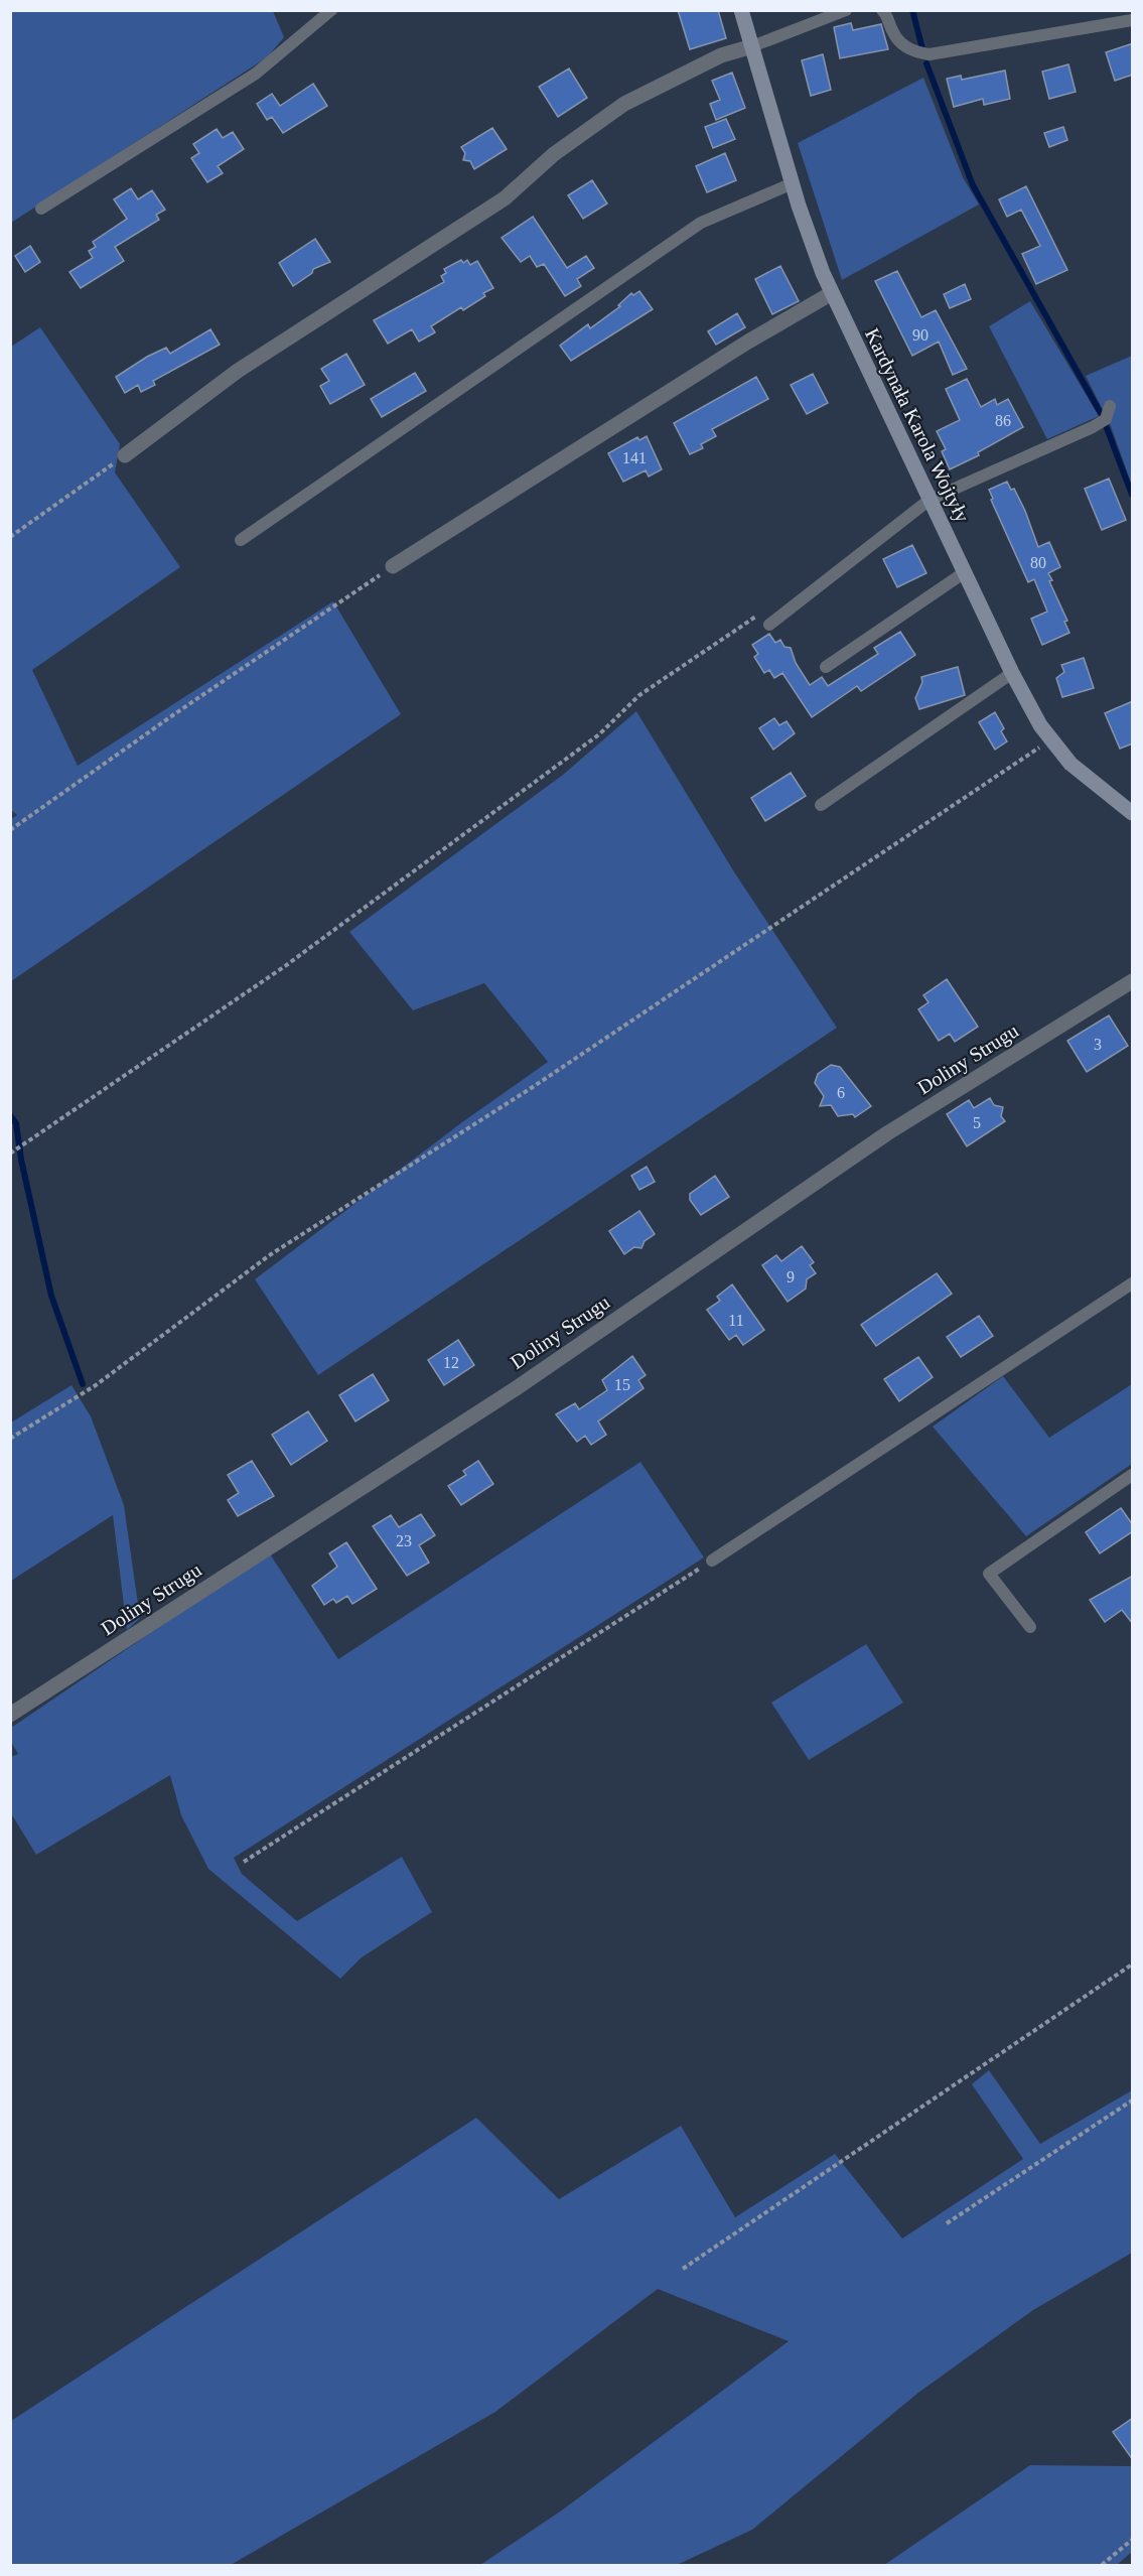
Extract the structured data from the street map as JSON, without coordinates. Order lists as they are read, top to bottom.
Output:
{
  "streets": {
    "street": ["Kardynała Karola Wojtyły", "Doliny Strugu"]
  },
  "house_numbers": [
    "90",
    "86",
    "141",
    "80",
    "3",
    "6",
    "5",
    "9",
    "11",
    "12",
    "15",
    "23"
  ]
}
